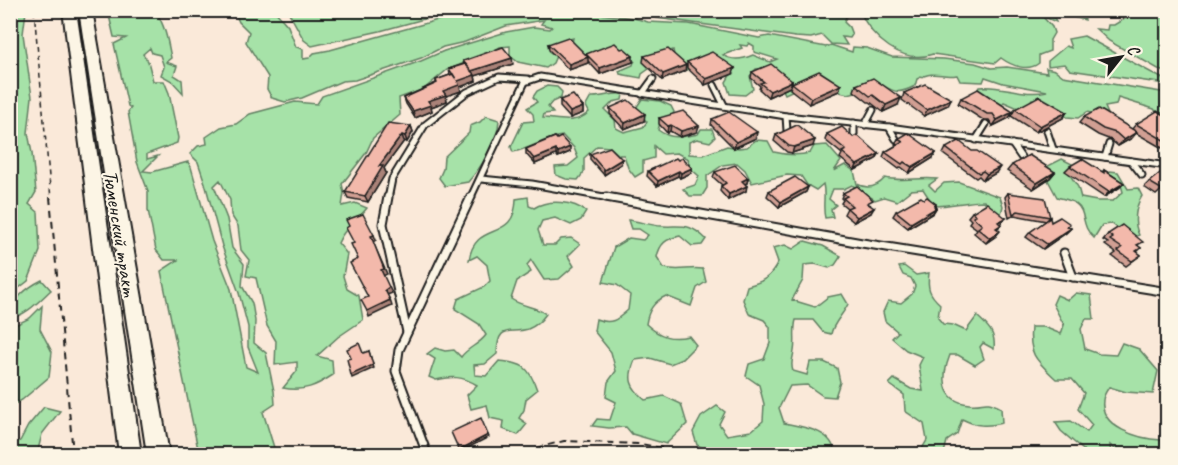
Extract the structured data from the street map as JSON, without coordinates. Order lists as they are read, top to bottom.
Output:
{
  "streets": {
    "main road": ["Тюменский тракт"]
  },
  "north": "top right"
}
